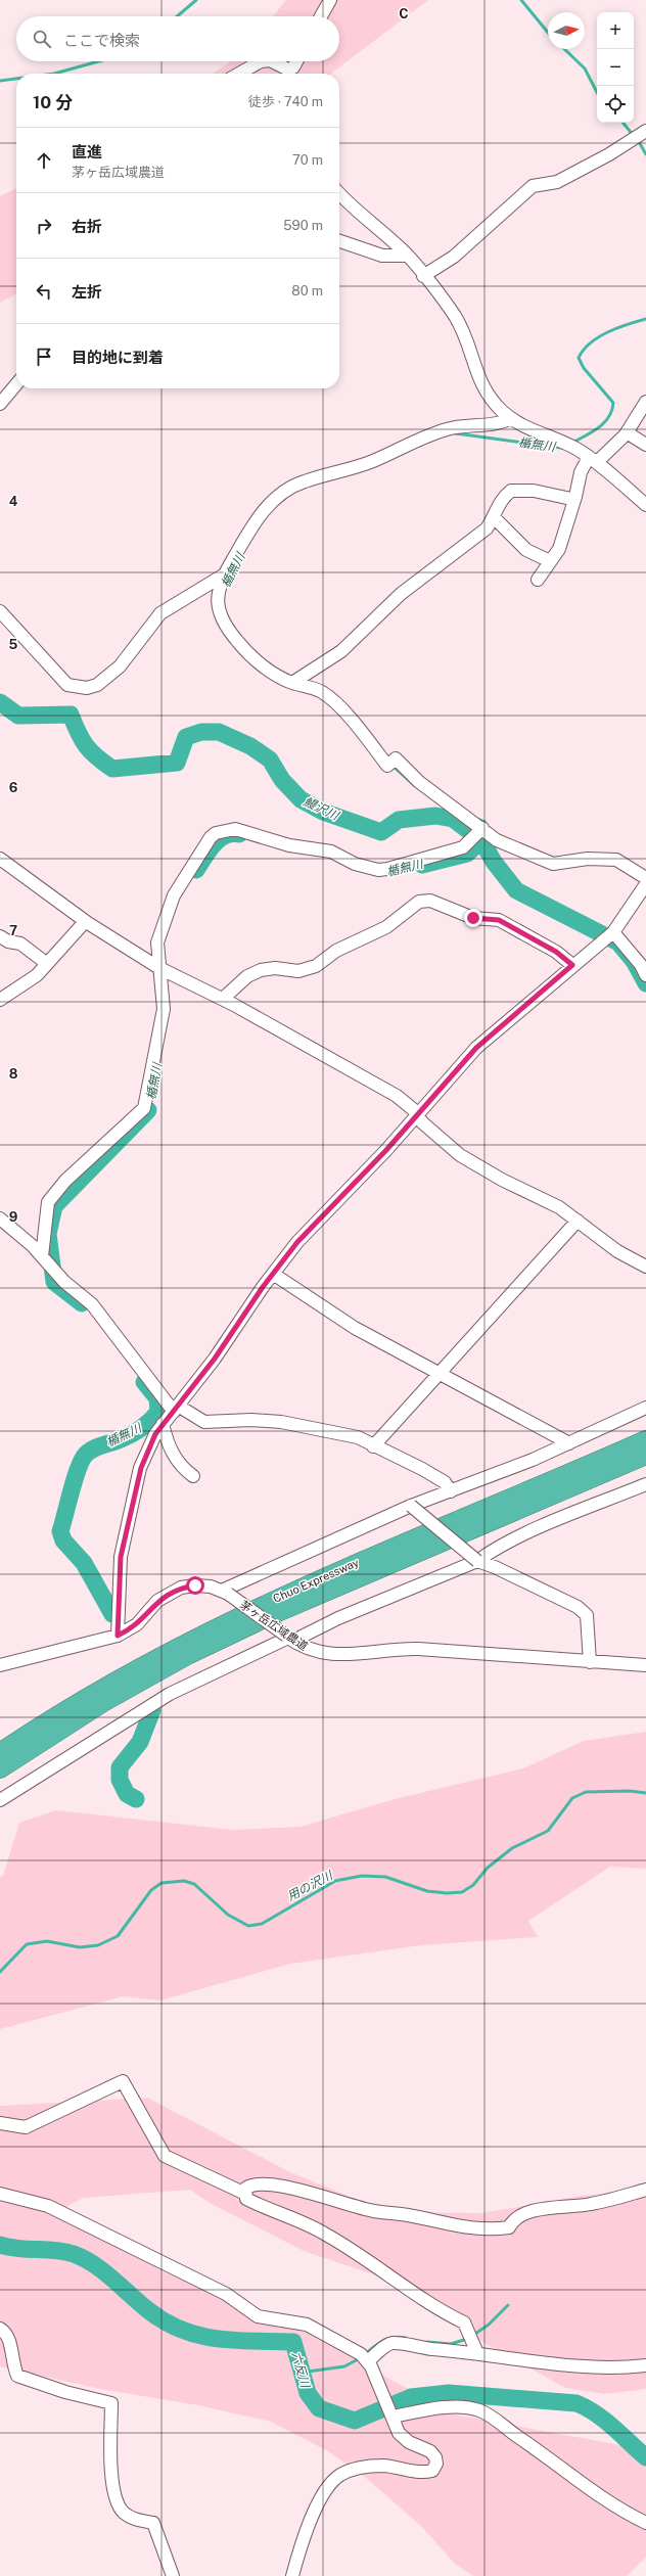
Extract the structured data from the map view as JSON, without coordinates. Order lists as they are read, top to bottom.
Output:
{
  "streets": {
    "highway": ["Chuo Expressway"],
    "street": ["茅ヶ岳広域農道"]
  },
  "water": [
    "楯無川",
    "鰻沢川",
    "用の沢川",
    "六反川"
  ],
  "north": "right",
  "page": {
    "map_buttons": ["+", "−"],
    "search": "ここで検索",
    "heading": ["10 分", "徒歩 · 740 m"],
    "list": [
      ["直進", "茅ヶ岳広域農道", "70 m"],
      ["右折", "590 m"],
      ["左折", "80 m"],
      "目的地に到着"
    ]
  },
  "grid": {
    "columns": ["C"],
    "rows": [
      "4",
      "5",
      "6",
      "7",
      "8",
      "9"
    ]
  }
}
